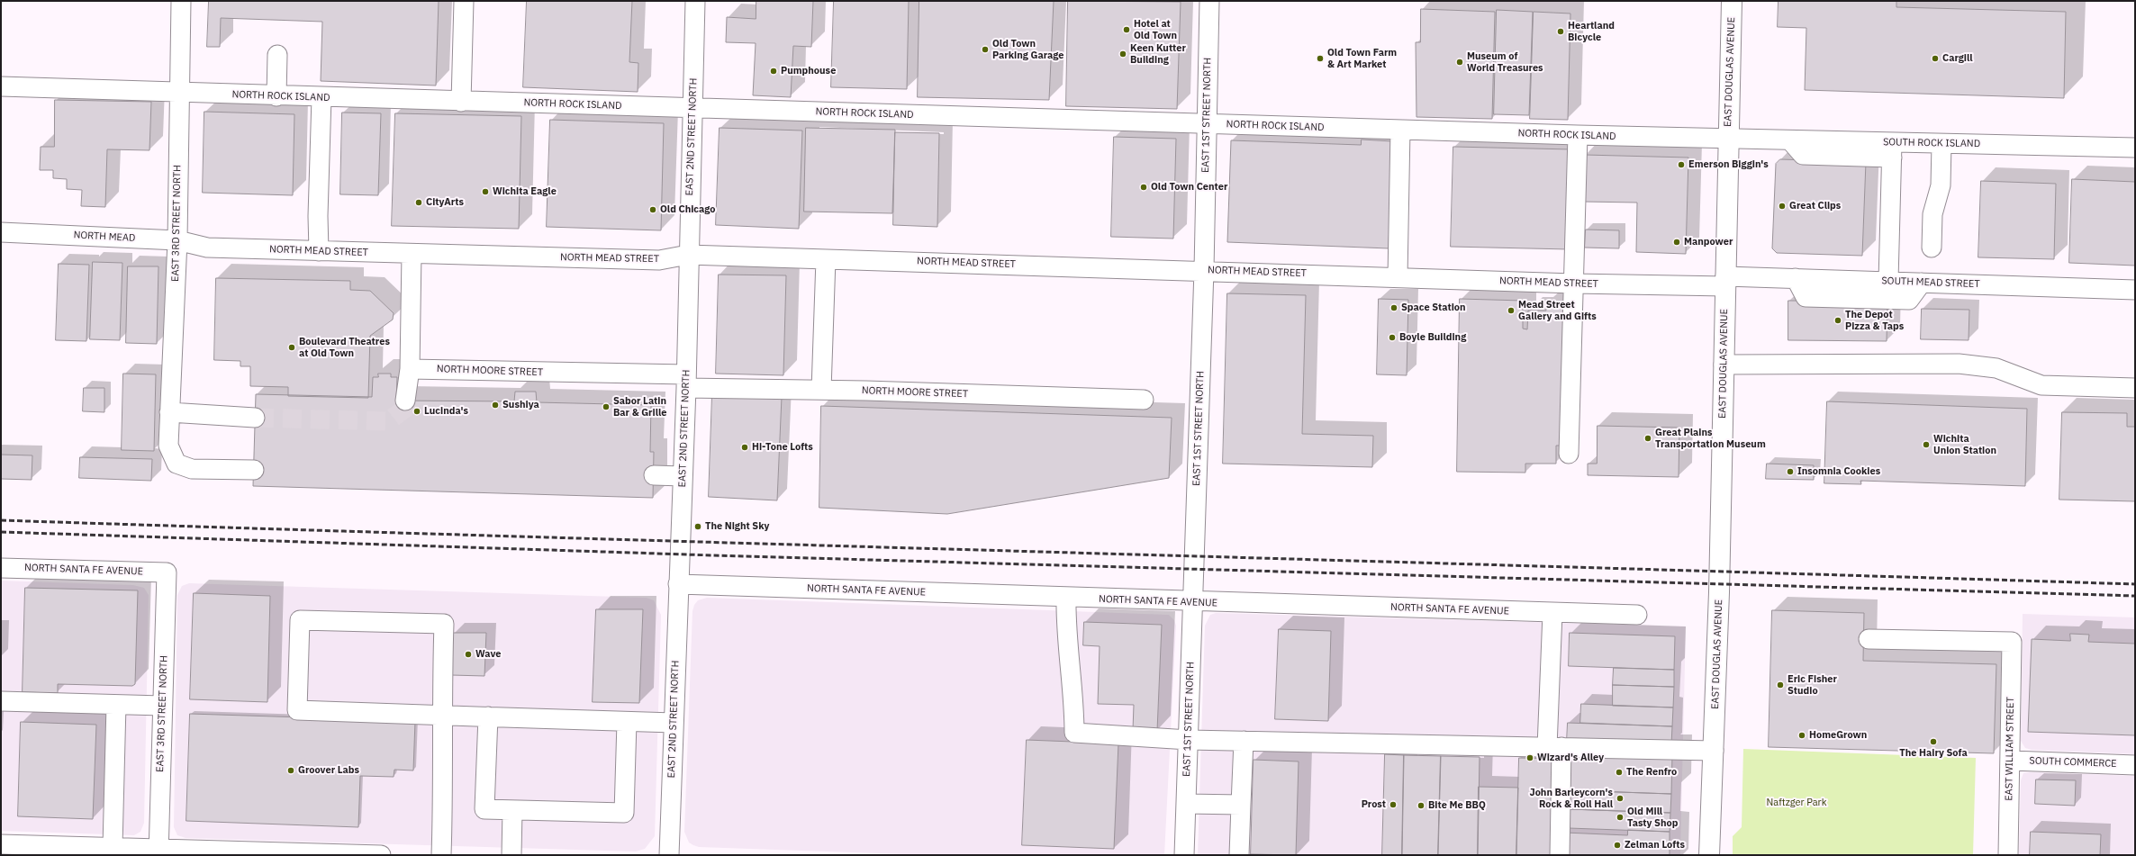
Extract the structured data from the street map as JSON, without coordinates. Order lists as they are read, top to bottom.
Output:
{
  "streets": {
    "main road": ["EAST DOUGLAS AVENUE"],
    "street": [
      "NORTH ROCK ISLAND",
      "EAST 1ST STREET NORTH",
      "EAST 2ND STREET NORTH",
      "SOUTH ROCK ISLAND",
      "EAST 3RD STREET NORTH",
      "NORTH MEAD",
      "NORTH MEAD STREET",
      "SOUTH MEAD STREET",
      "NORTH MOORE STREET",
      "NORTH SANTA FE AVENUE",
      "EAST WILLIAM STREET",
      "SOUTH COMMERCE"
    ]
  },
  "crossings": [
    ["EAST DOUGLAS AVENUE", "NORTH ROCK ISLAND"],
    ["EAST DOUGLAS AVENUE", "SOUTH ROCK ISLAND"],
    ["EAST DOUGLAS AVENUE", "NORTH MEAD STREET"],
    ["EAST DOUGLAS AVENUE", "SOUTH MEAD STREET"],
    ["NORTH ROCK ISLAND", "EAST 1ST STREET NORTH"],
    ["NORTH ROCK ISLAND", "EAST 2ND STREET NORTH"],
    ["NORTH ROCK ISLAND", "SOUTH ROCK ISLAND"],
    ["NORTH ROCK ISLAND", "EAST 3RD STREET NORTH"],
    ["EAST 1ST STREET NORTH", "NORTH MEAD STREET"],
    ["EAST 1ST STREET NORTH", "NORTH SANTA FE AVENUE"],
    ["EAST 2ND STREET NORTH", "NORTH MEAD STREET"],
    ["EAST 2ND STREET NORTH", "NORTH MOORE STREET"],
    ["EAST 2ND STREET NORTH", "NORTH SANTA FE AVENUE"],
    ["EAST 3RD STREET NORTH", "NORTH MEAD"],
    ["EAST 3RD STREET NORTH", "NORTH SANTA FE AVENUE"],
    ["NORTH MEAD", "NORTH MEAD STREET"],
    ["NORTH MEAD STREET", "SOUTH MEAD STREET"],
    ["EAST WILLIAM STREET", "SOUTH COMMERCE"]
  ],
  "parks": ["Naftzger Park"],
  "places": [
    "Hotel at Old Town",
    "Heartland Bicycle",
    "Old Town Parking Garage",
    "Keen Kutter Building",
    "Old Town Farm & Art Market",
    "Cargill",
    "Museum of World Treasures",
    "Pumphouse",
    "Emerson Biggin's",
    "Old Town Center",
    "Wichita Eagle",
    "CityArts",
    "Great Clips",
    "Old Chicago",
    "Manpower",
    "Space Station",
    "Mead Street Gallery and Gifts",
    "The Depot Pizza & Taps",
    "Boyle Building",
    "Boulevard Theatres at Old Town",
    "Sushiya",
    "Sabor Latin Bar & Grille",
    "Lucinda's",
    "Great Plains Transportation Museum",
    "Wichita Union Station",
    "Hi-Tone Lofts",
    "Insomnia Cookies",
    "The Night Sky",
    "Wave",
    "Eric Fisher Studio",
    "HomeGrown",
    "The Hairy Sofa",
    "Wizard's Alley",
    "Groover Labs",
    "The Renfro",
    "John Barleycorn's Rock & Roll Hall",
    "Prost",
    "Bite Me BBQ",
    "Old Mill Tasty Shop",
    "Zelman Lofts"
  ]
}
